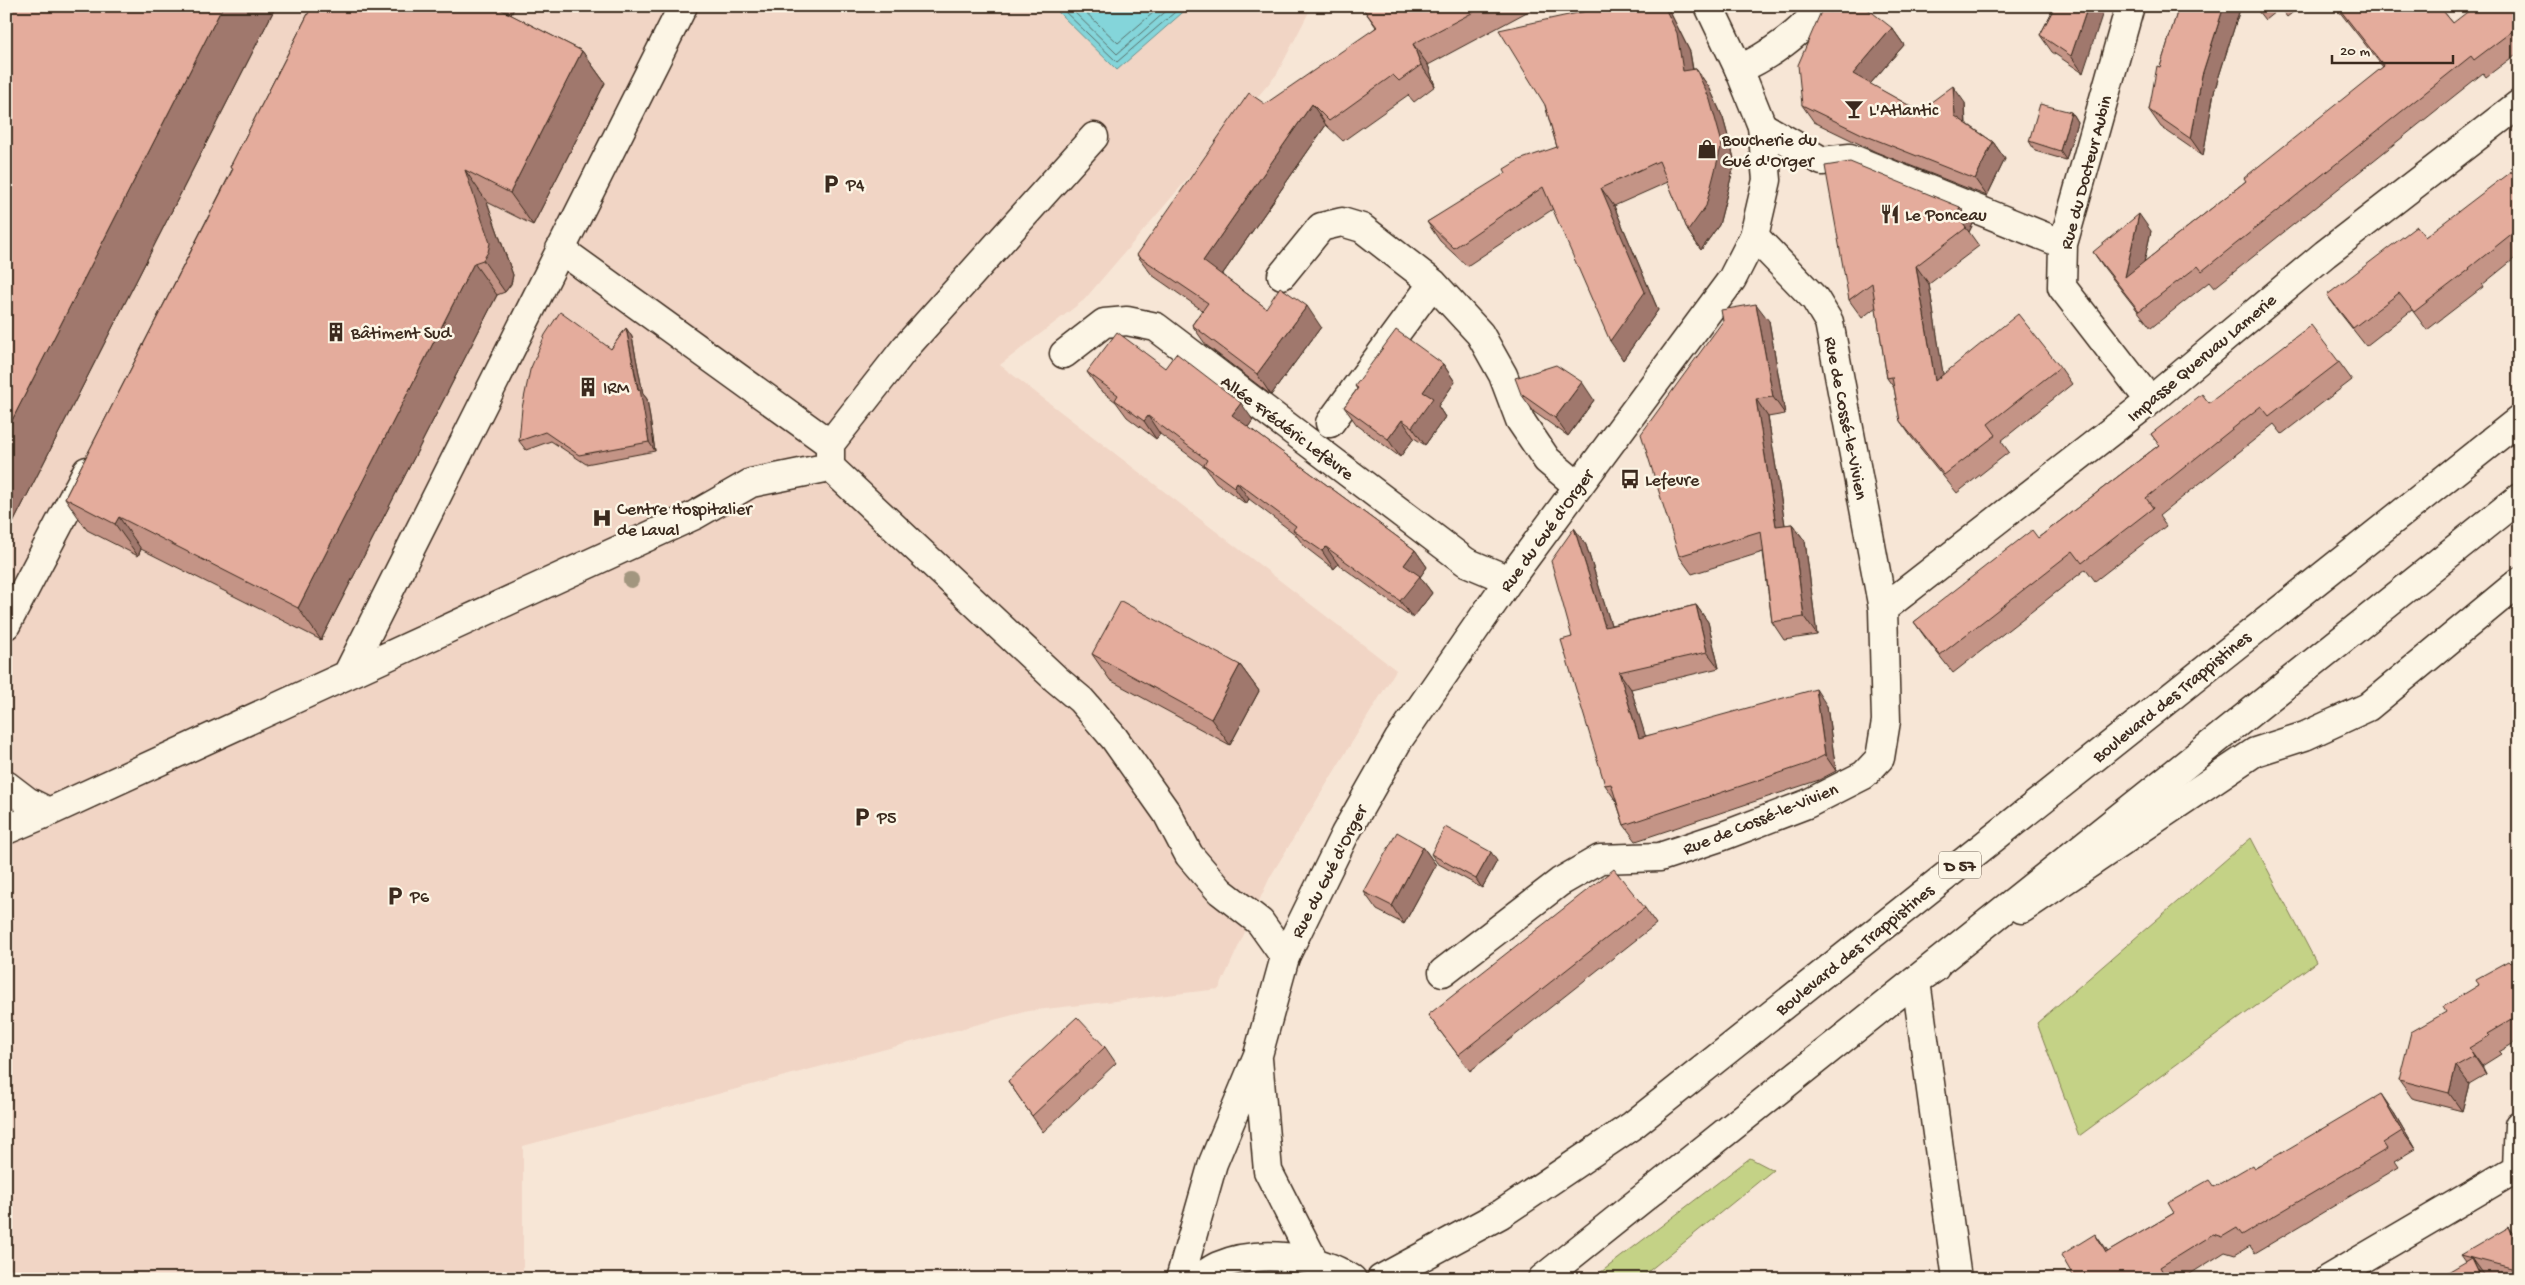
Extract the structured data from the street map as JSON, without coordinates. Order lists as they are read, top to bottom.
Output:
{
  "streets": {
    "main road": [
      "Rue du Docteur Aubin",
      "Impasse Queruau Lamerie",
      "Rue de Cossé-le-Vivien",
      "Allée Frédéric Lefèvre",
      "Rue du Gué d'Orger",
      "Boulevard des Trappistines",
      "D 57"
    ]
  },
  "crossings": [
    ["Rue du Docteur Aubin", "Impasse Queruau Lamerie"],
    ["Impasse Queruau Lamerie", "Rue de Cossé-le-Vivien"],
    ["Rue de Cossé-le-Vivien", "Rue du Gué d'Orger"],
    ["Allée Frédéric Lefèvre", "Rue du Gué d'Orger"]
  ],
  "places": {
    "bar": ["L'Atlantic"],
    "shop": ["Boucherie du Gué d'Orger"],
    "parking": ["P4", "P5", "P6"],
    "restaurant": ["Le Ponceau"],
    "building": ["Bâtiment Sud", "IRM"],
    "bus stop": ["Lefevre"],
    "hospital": ["Centre Hospitalier de Laval"]
  },
  "scale_bar": "20 m"
}
